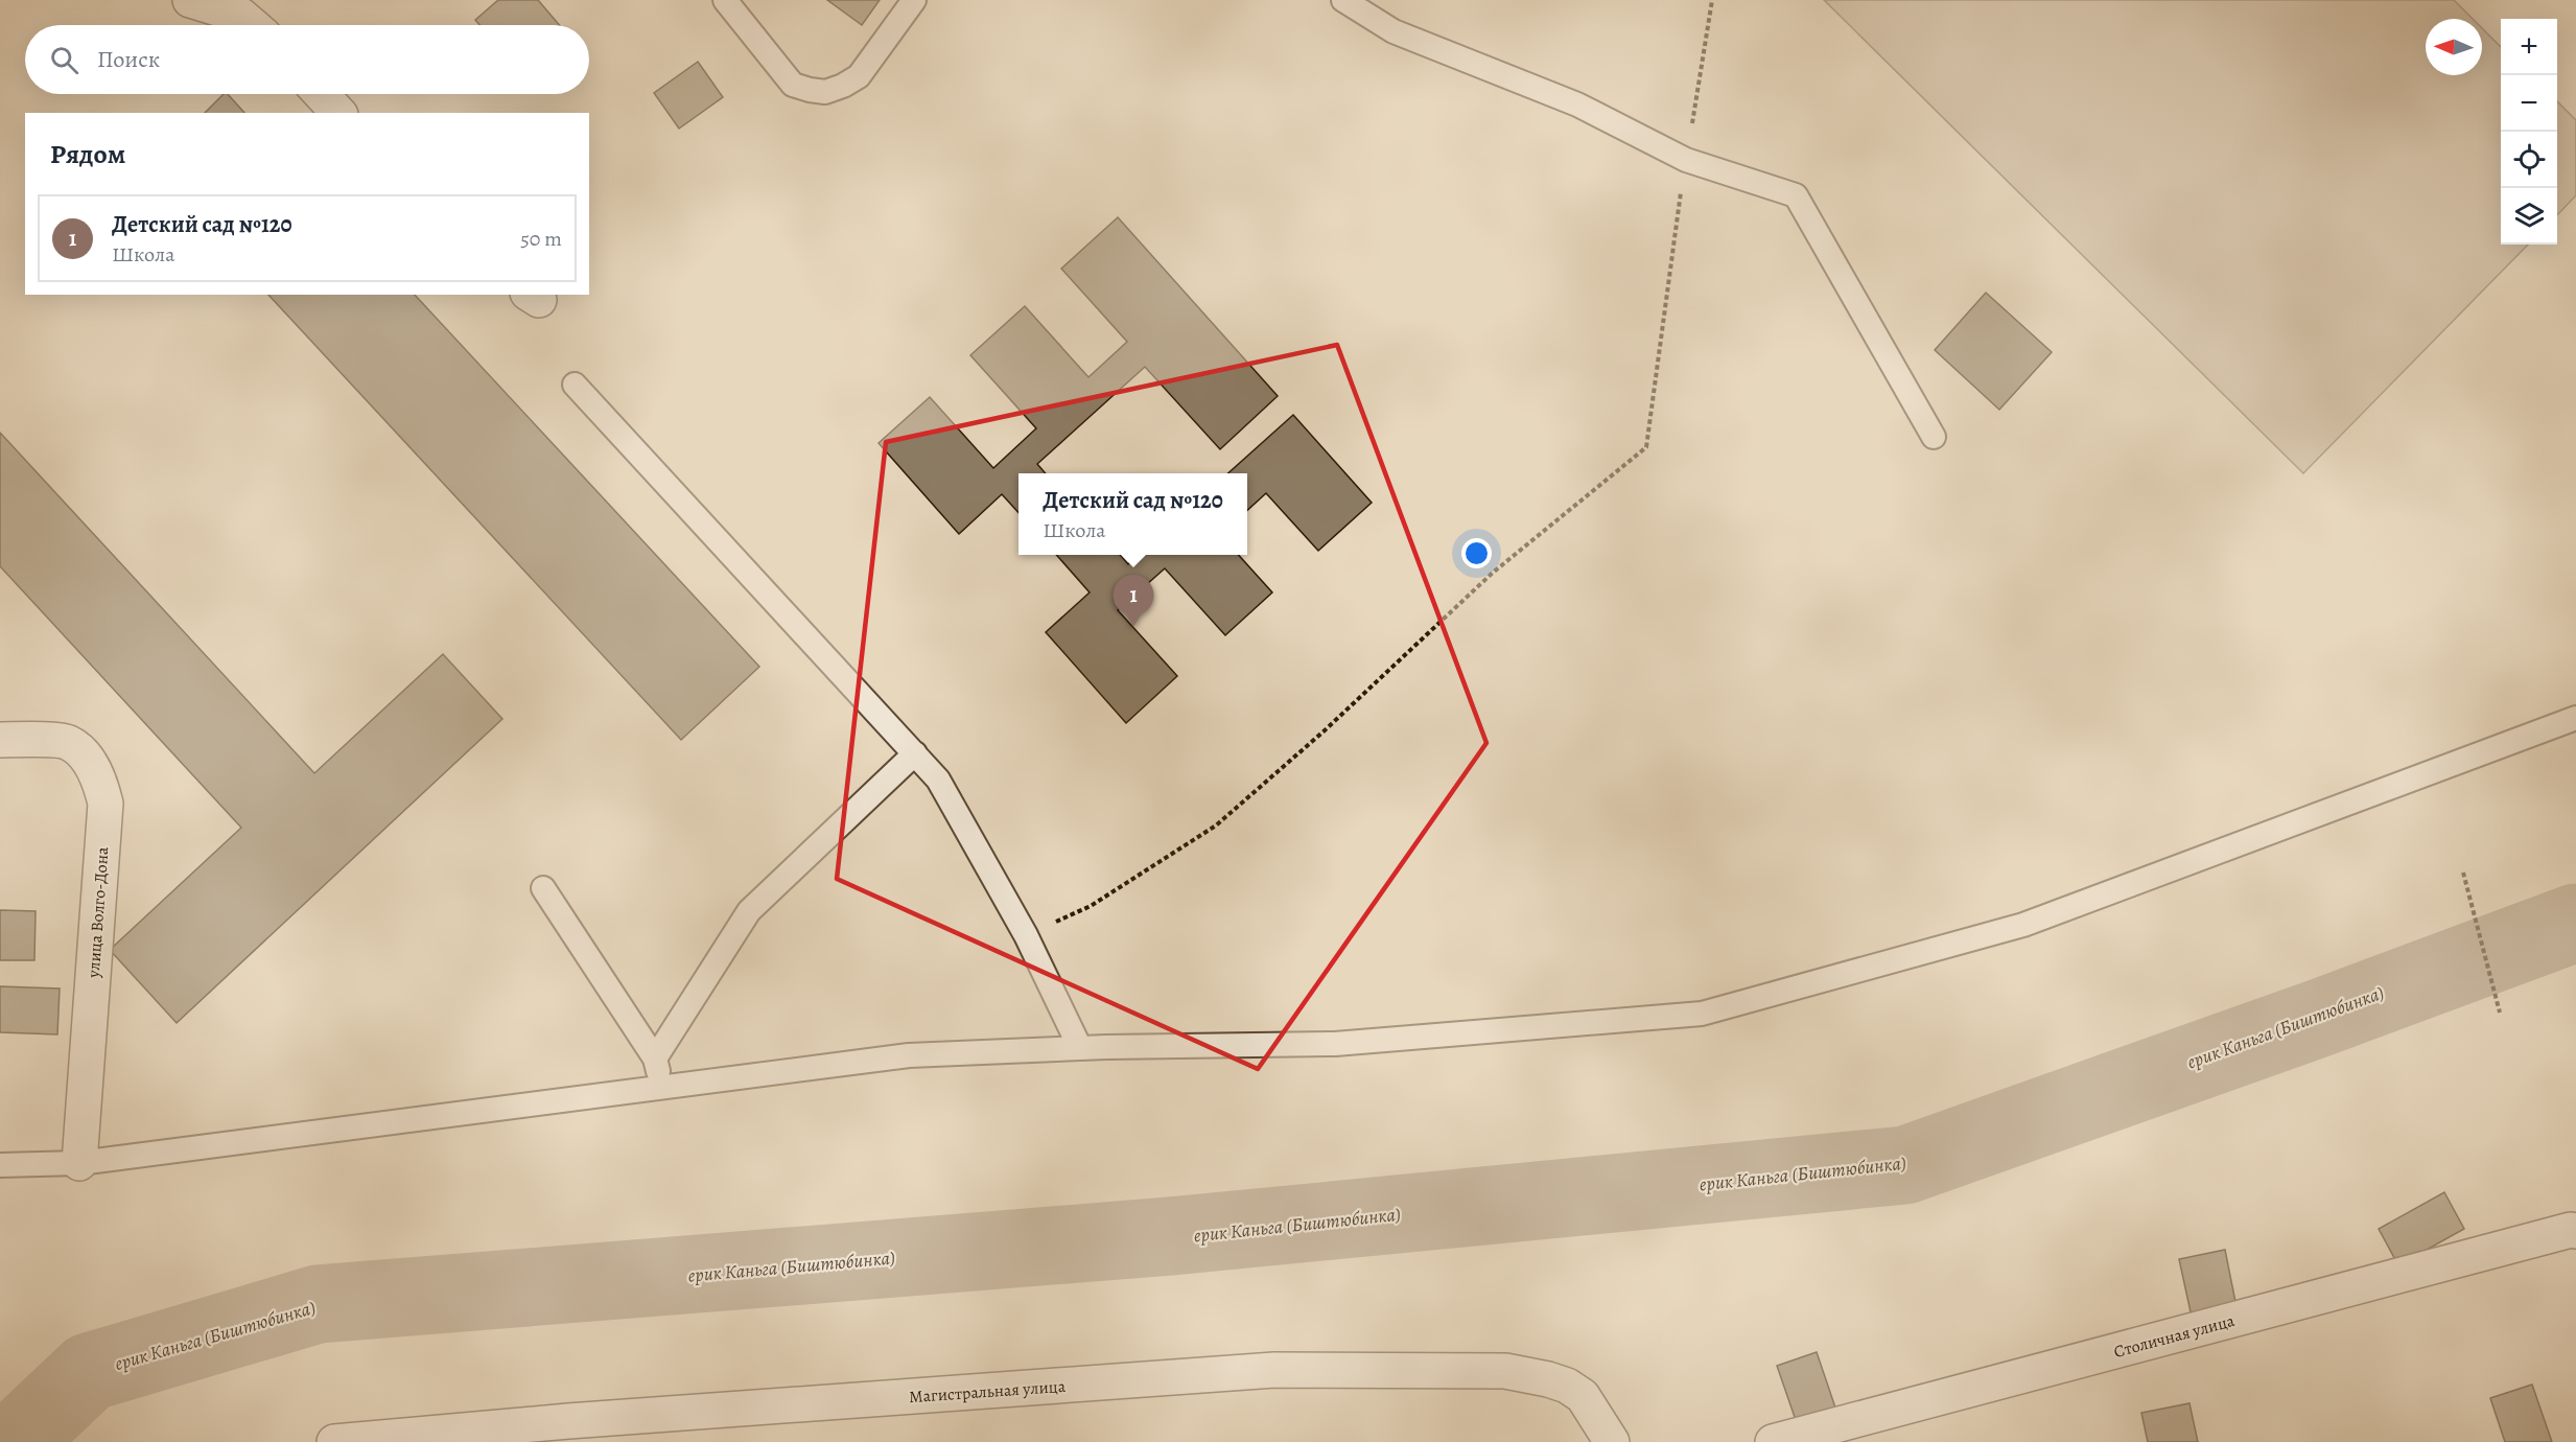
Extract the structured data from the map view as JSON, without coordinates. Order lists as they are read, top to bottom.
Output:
{
  "streets": {
    "street": ["улица Волго-Дона", "Столичная улица", "Магистральная улица"]
  },
  "water": ["ерик Каньга (Биштюбинка)"],
  "north": "left",
  "page": {
    "map_buttons": ["+", "−"],
    "search": "Поиск",
    "heading": "Рядом",
    "list": [
      {
        "mark": "1",
        "name": "Детский сад №120",
        "note": "Школа",
        "value": "50 m"
      }
    ],
    "popup": ["Детский сад №120", "Школа"],
    "pins": "1"
  }
}
